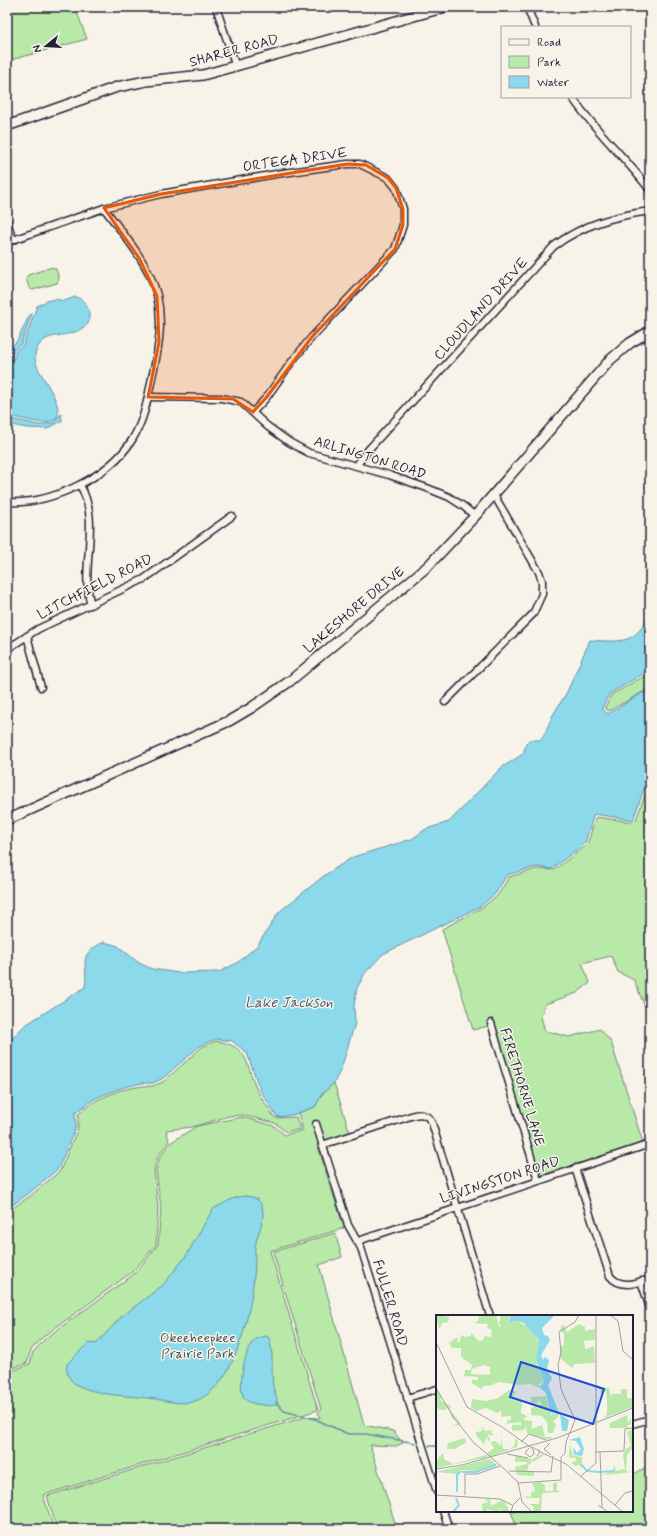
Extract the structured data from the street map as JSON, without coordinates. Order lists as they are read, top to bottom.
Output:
{
  "streets": {
    "street": [
      "SHARER ROAD",
      "ORTEGA DRIVE",
      "CLOUDLAND DRIVE",
      "ARLINGTON ROAD",
      "LITCHFIELD ROAD",
      "LAKESHORE DRIVE",
      "FIRETHORNE LANE",
      "LIVINGSTON ROAD",
      "FULLER ROAD"
    ]
  },
  "crossings": [
    ["ORTEGA DRIVE", "ARLINGTON ROAD"],
    ["CLOUDLAND DRIVE", "ARLINGTON ROAD"],
    ["ARLINGTON ROAD", "LAKESHORE DRIVE"],
    ["FIRETHORNE LANE", "LIVINGSTON ROAD"],
    ["LIVINGSTON ROAD", "FULLER ROAD"]
  ],
  "water": ["Lake Jackson"],
  "parks": ["Okeeheepkee Prairie Park"],
  "legend": ["Road", "Park", "Water"],
  "north": "left"
}
